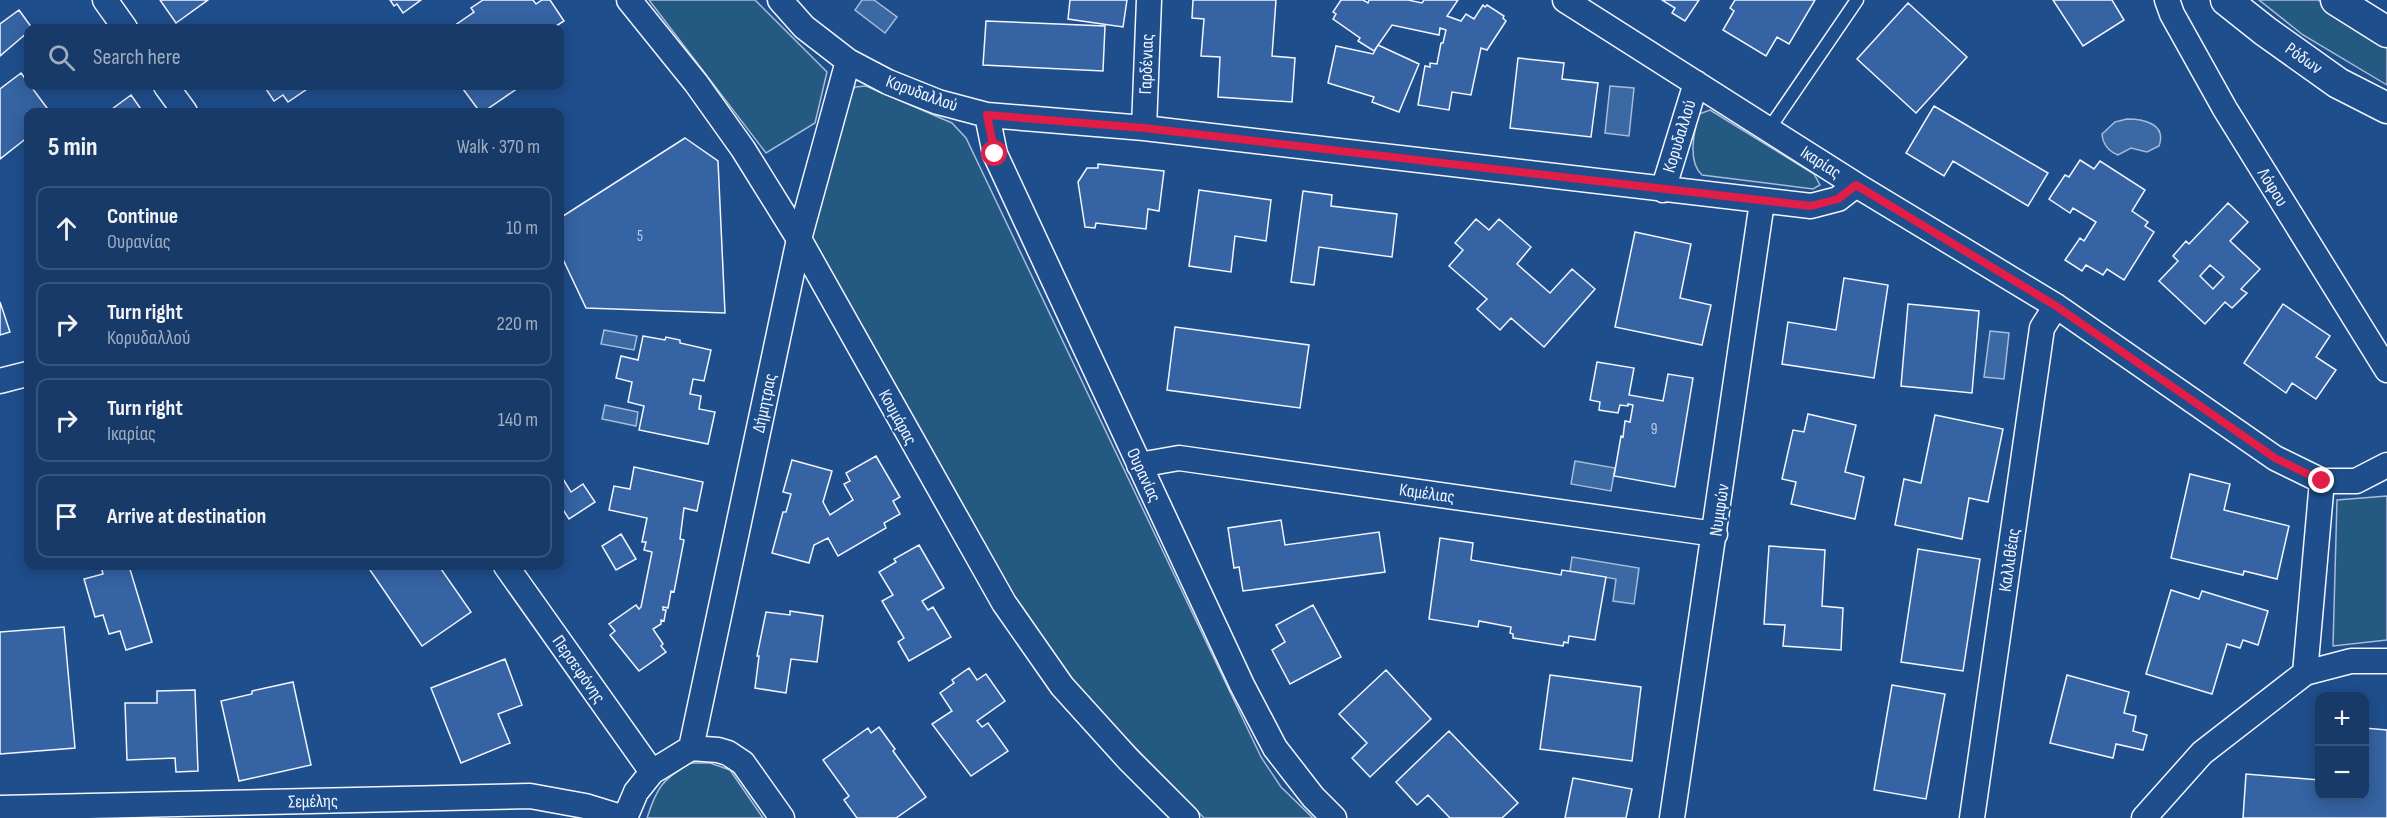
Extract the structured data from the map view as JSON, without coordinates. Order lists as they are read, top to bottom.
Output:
{
  "streets": {
    "street": [
      "Ρόδων",
      "Γαρδένιας",
      "Κορυδαλλού",
      "Ικαρίας",
      "Λόφου",
      "Δήμητρας",
      "Κουμάρας",
      "Ουρανίας",
      "Καμέλιας",
      "Νυμφών",
      "Καλλιθέας",
      "Περσεφόνης",
      "Σεμέλης"
    ]
  },
  "crossings": [
    ["Γαρδένιας", "Κορυδαλλού"],
    ["Κορυδαλλού", "Ικαρίας"],
    ["Κορυδαλλού", "Δήμητρας"],
    ["Κορυδαλλού", "Ουρανίας"],
    ["Κορυδαλλού", "Νυμφών"],
    ["Ικαρίας", "Καλλιθέας"],
    ["Δήμητρας", "Κουμάρας"],
    ["Ουρανίας", "Καμέλιας"],
    ["Καμέλιας", "Νυμφών"]
  ],
  "house_numbers": ["5", "9"],
  "page": {
    "search": "Search here",
    "heading": ["5 min", "Walk · 370 m"],
    "list": [
      ["Continue", "Ουρανίας", "10 m"],
      ["Turn right", "Κορυδαλλού", "220 m"],
      ["Turn right", "Ικαρίας", "140 m"],
      "Arrive at destination"
    ],
    "map_buttons": ["+", "−"]
  }
}
